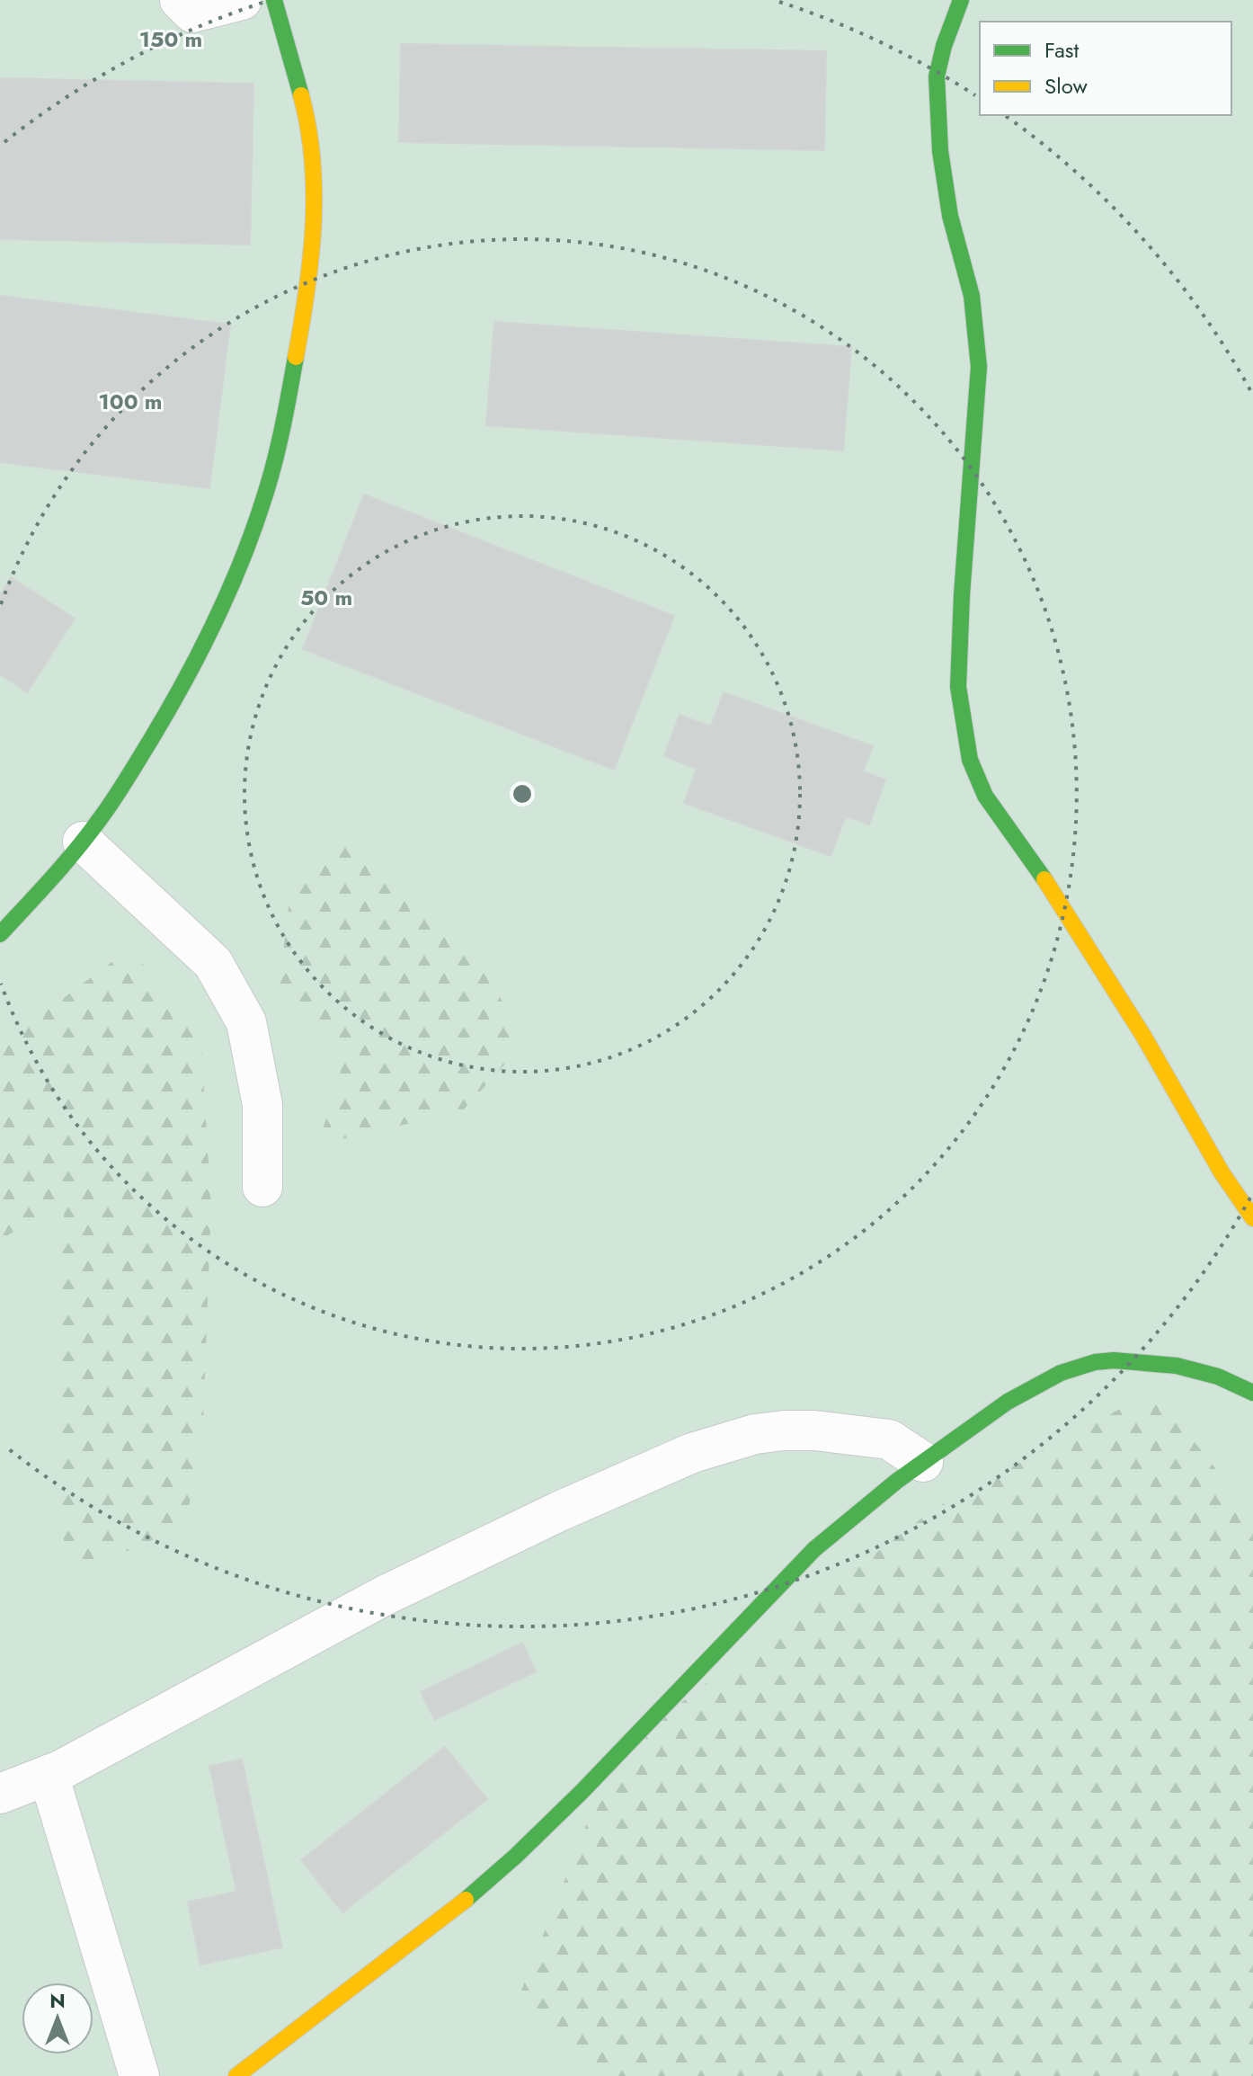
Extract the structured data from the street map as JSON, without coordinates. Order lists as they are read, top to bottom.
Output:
{
  "legend": ["Fast", "Slow"],
  "north": "top",
  "rings": ["150 m", "100 m", "50 m"]
}
